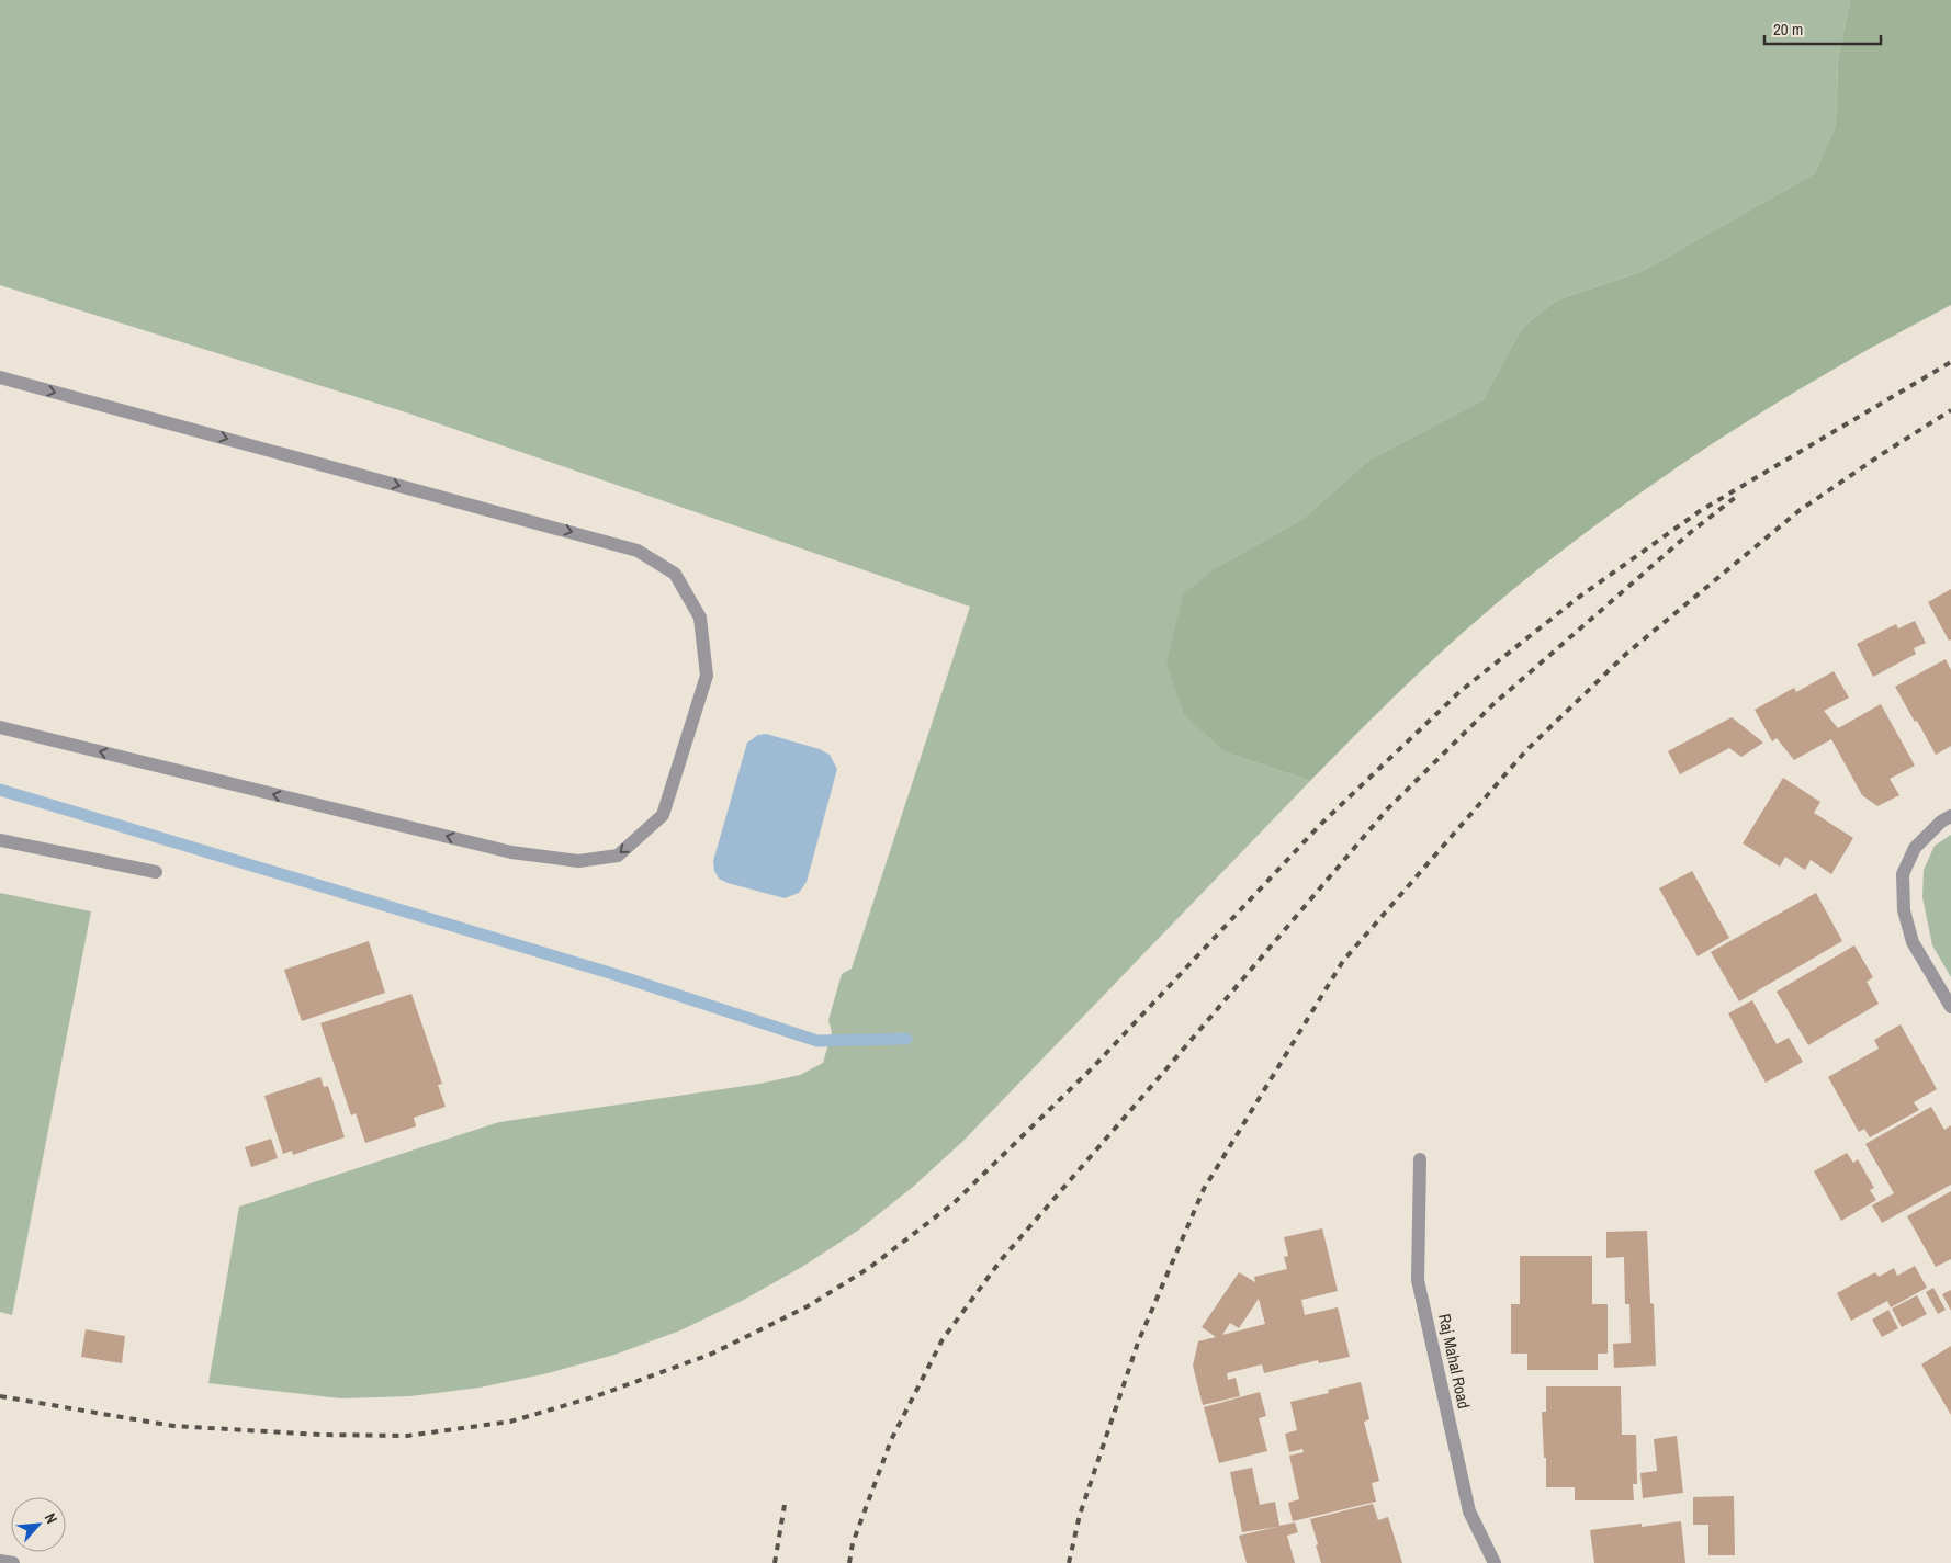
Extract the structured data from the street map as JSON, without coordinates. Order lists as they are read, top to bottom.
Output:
{
  "streets": {
    "street": ["Raj Mahal Road"]
  },
  "scale_bar": "20 m",
  "north": "top right"
}
